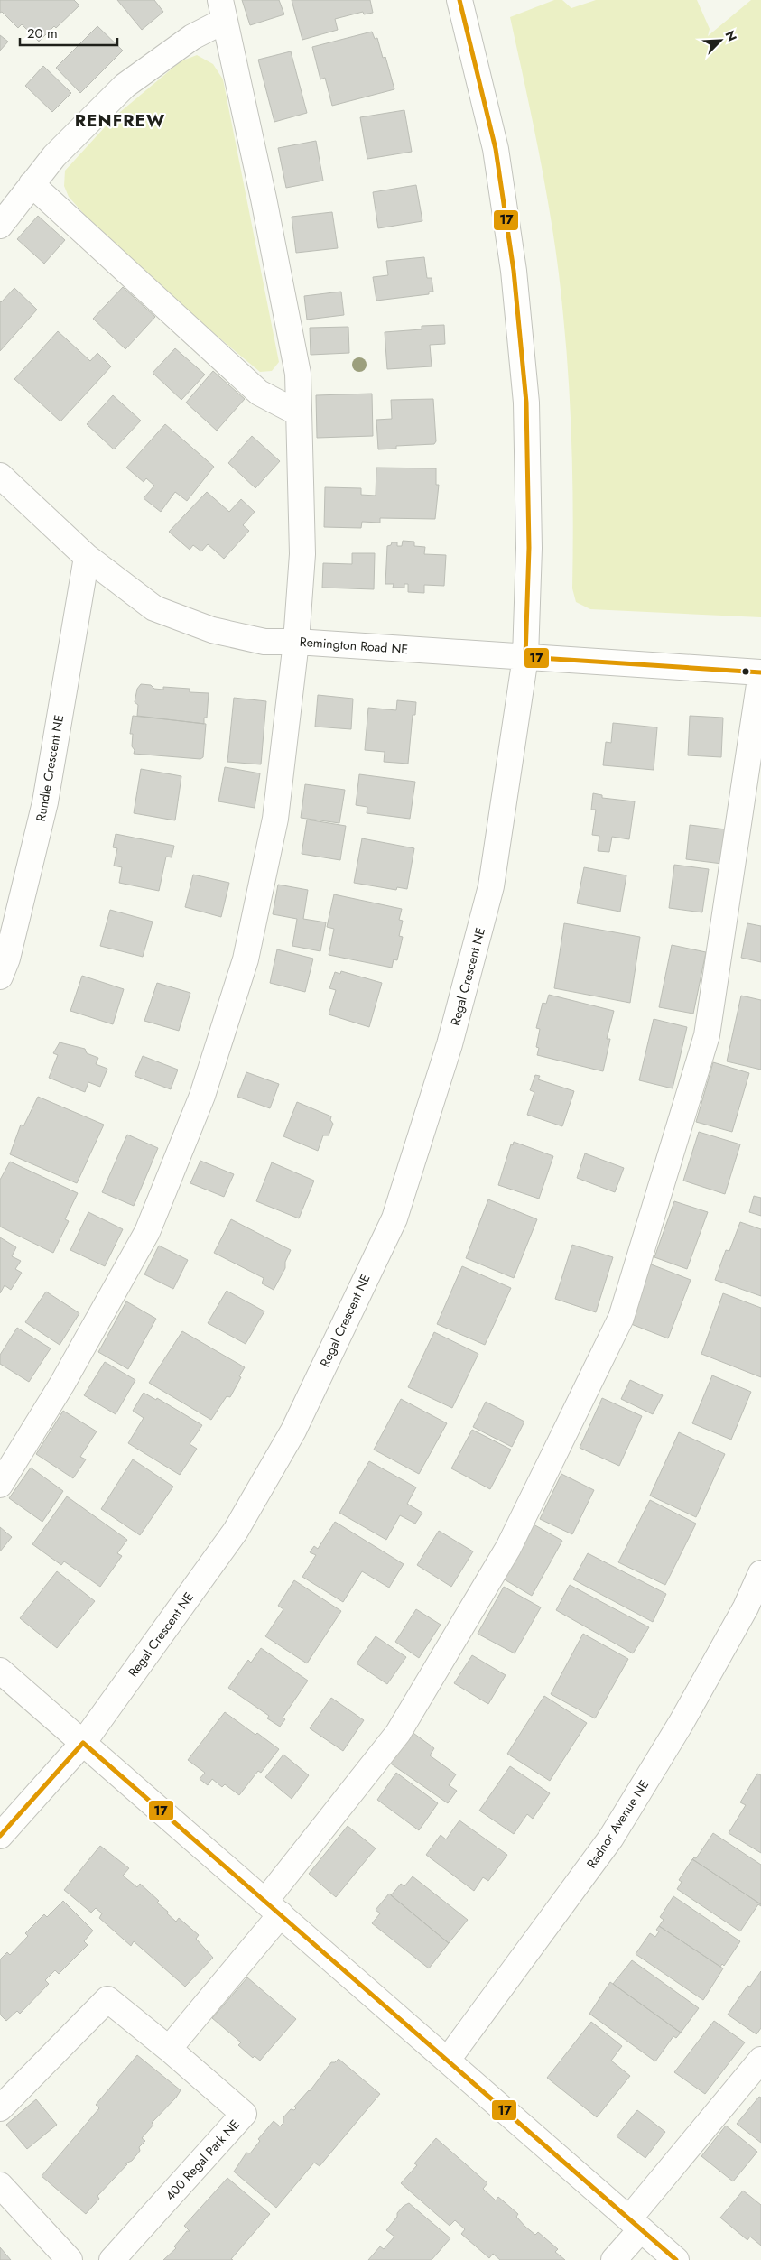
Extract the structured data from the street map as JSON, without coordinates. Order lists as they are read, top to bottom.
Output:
{
  "streets": {
    "street": [
      "Remington Road NE",
      "Rundle Crescent NE",
      "Regal Crescent NE",
      "Radnor Avenue NE",
      "400 Regal Park NE"
    ]
  },
  "crossings": [
    ["Remington Road NE", "Rundle Crescent NE"],
    ["Remington Road NE", "Regal Crescent NE"]
  ],
  "districts": ["RENFREW"],
  "lines": ["transit line 17"],
  "scale_bar": "20 m",
  "north": "top right"
}
